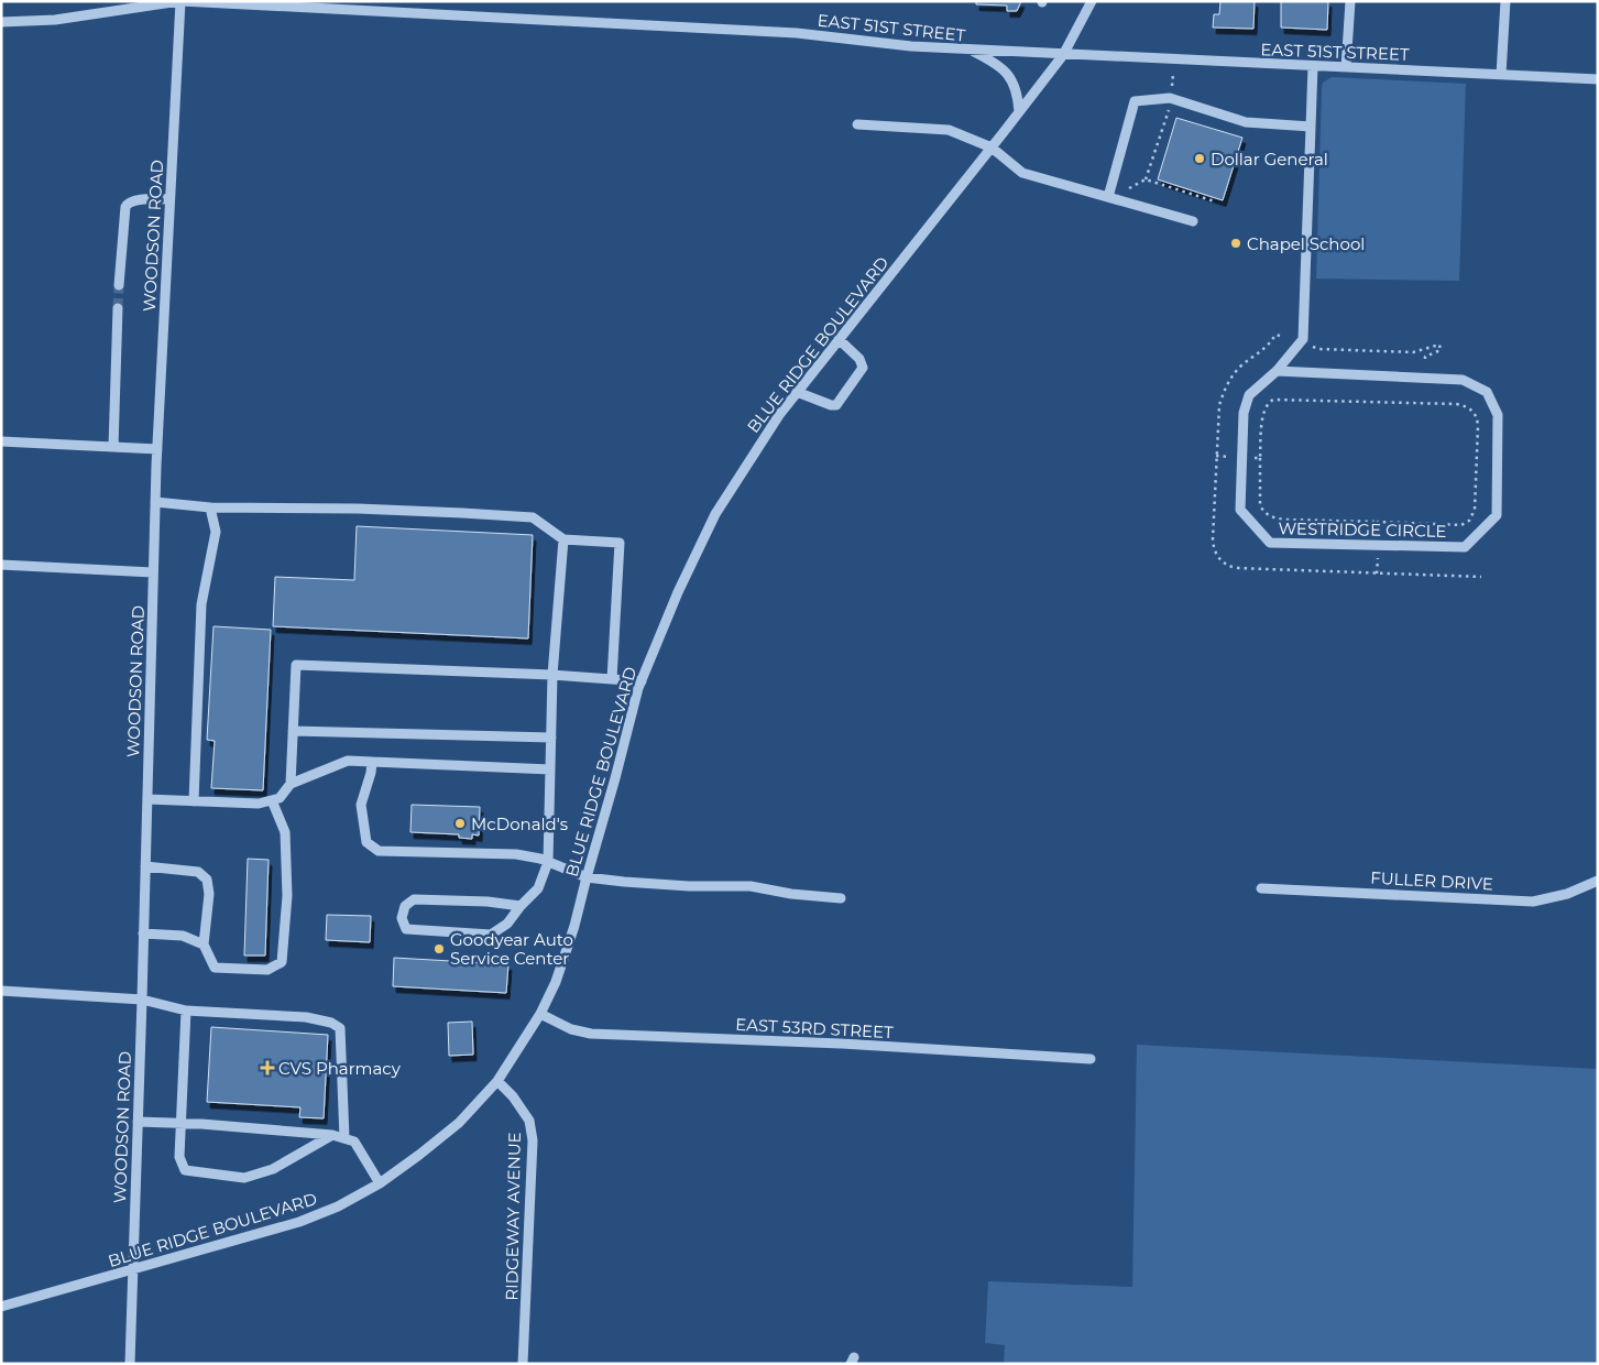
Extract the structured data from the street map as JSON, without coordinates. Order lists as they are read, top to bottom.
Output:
{
  "streets": {
    "street": [
      "EAST 51ST STREET",
      "WOODSON ROAD",
      "BLUE RIDGE BOULEVARD",
      "WESTRIDGE CIRCLE",
      "FULLER DRIVE",
      "EAST 53RD STREET",
      "RIDGEWAY AVENUE"
    ]
  },
  "crossings": [
    ["EAST 51ST STREET", "WOODSON ROAD"],
    ["EAST 51ST STREET", "BLUE RIDGE BOULEVARD"],
    ["EAST 51ST STREET", "WESTRIDGE CIRCLE"],
    ["WOODSON ROAD", "BLUE RIDGE BOULEVARD"],
    ["BLUE RIDGE BOULEVARD", "EAST 53RD STREET"],
    ["BLUE RIDGE BOULEVARD", "RIDGEWAY AVENUE"]
  ],
  "places": {
    "other": [
      "Dollar General",
      "Chapel School",
      "McDonald's",
      "Goodyear Auto Service Center"
    ],
    "health": ["CVS Pharmacy"]
  }
}
